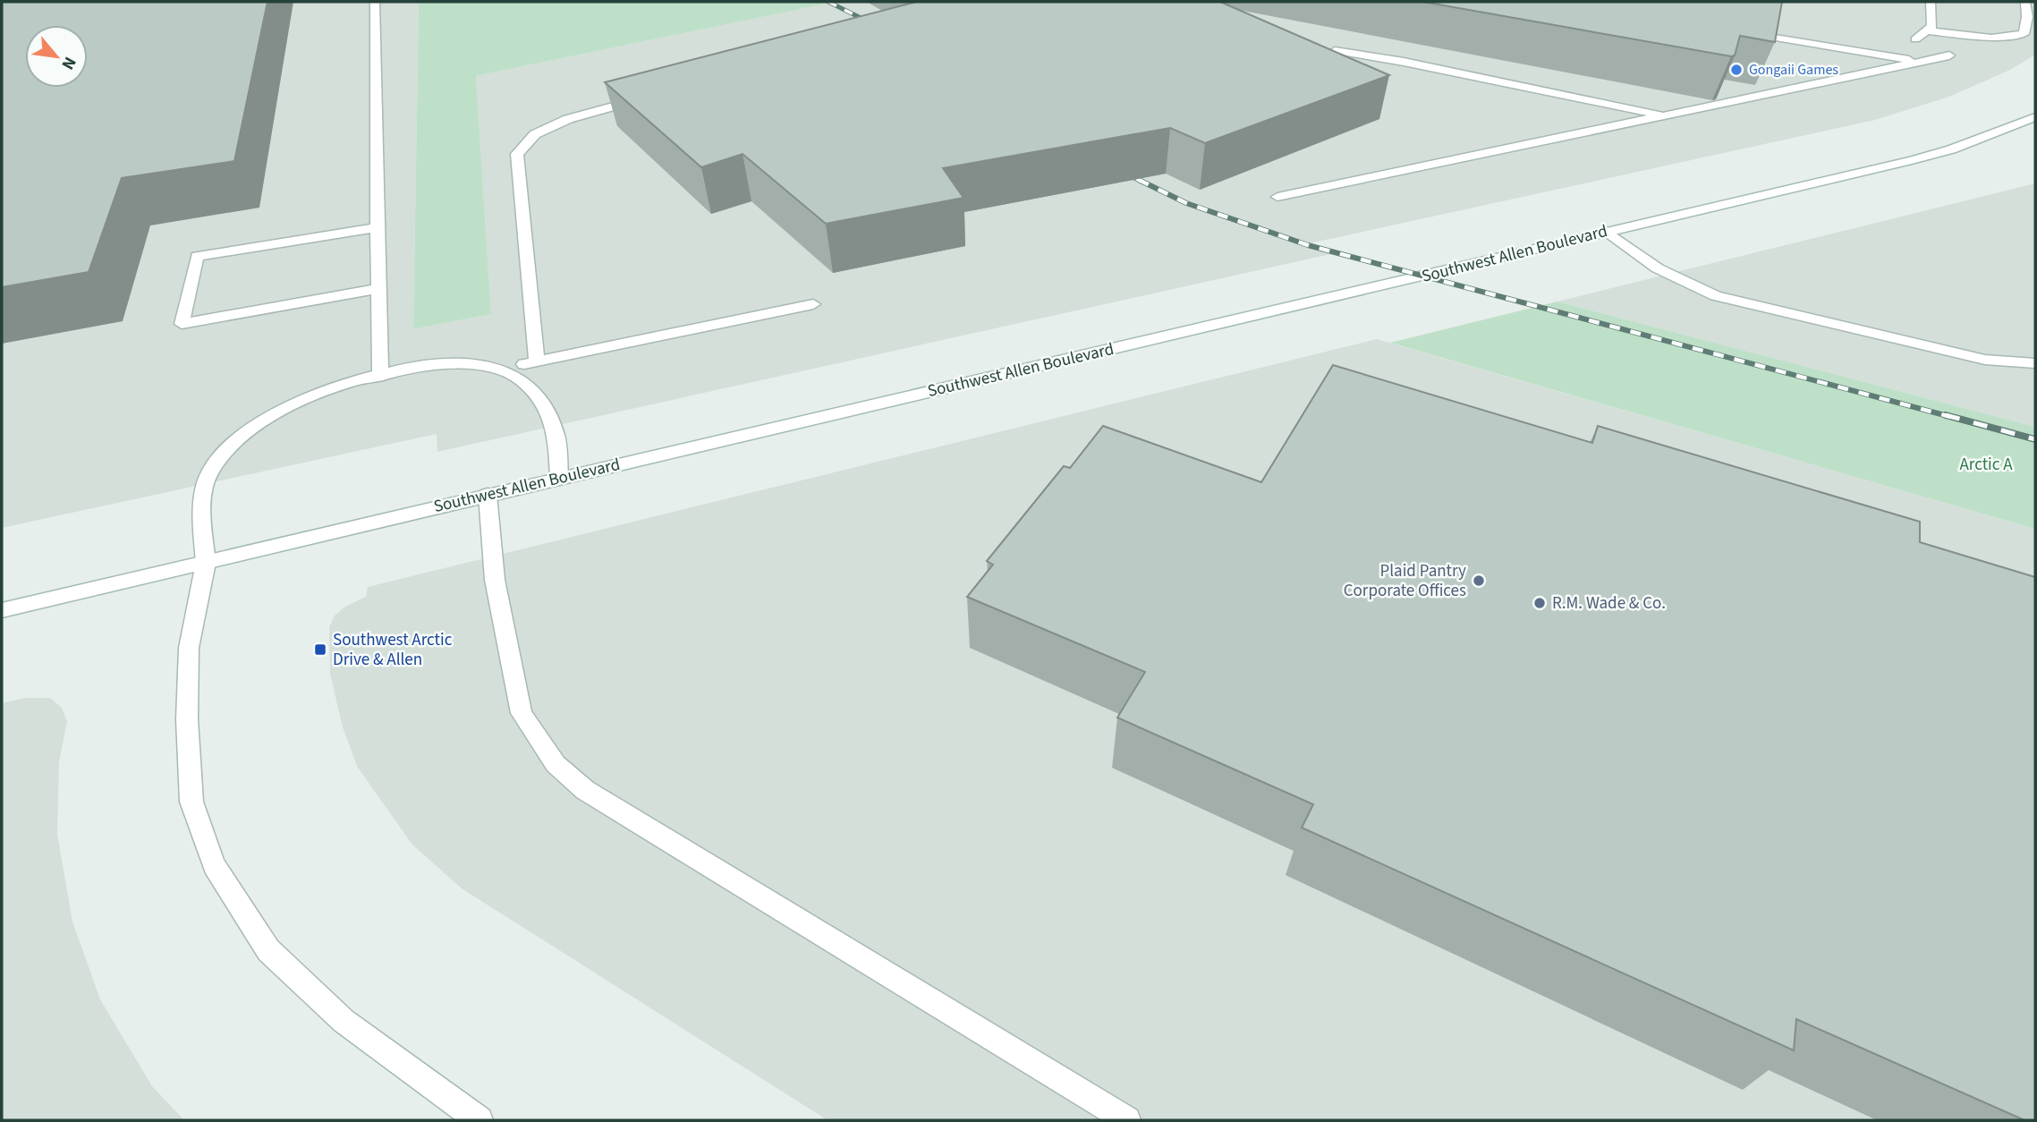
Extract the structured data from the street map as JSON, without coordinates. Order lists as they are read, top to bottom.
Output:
{
  "streets": {
    "main road": ["Southwest Allen Boulevard"]
  },
  "parks": ["Arctic A"],
  "places": {
    "other": ["Gongaii Games", "Plaid Pantry Corporate Offices", "R.M. Wade & Co."],
    "transit": ["Southwest Arctic Drive & Allen"]
  },
  "north": "bottom right"
}
